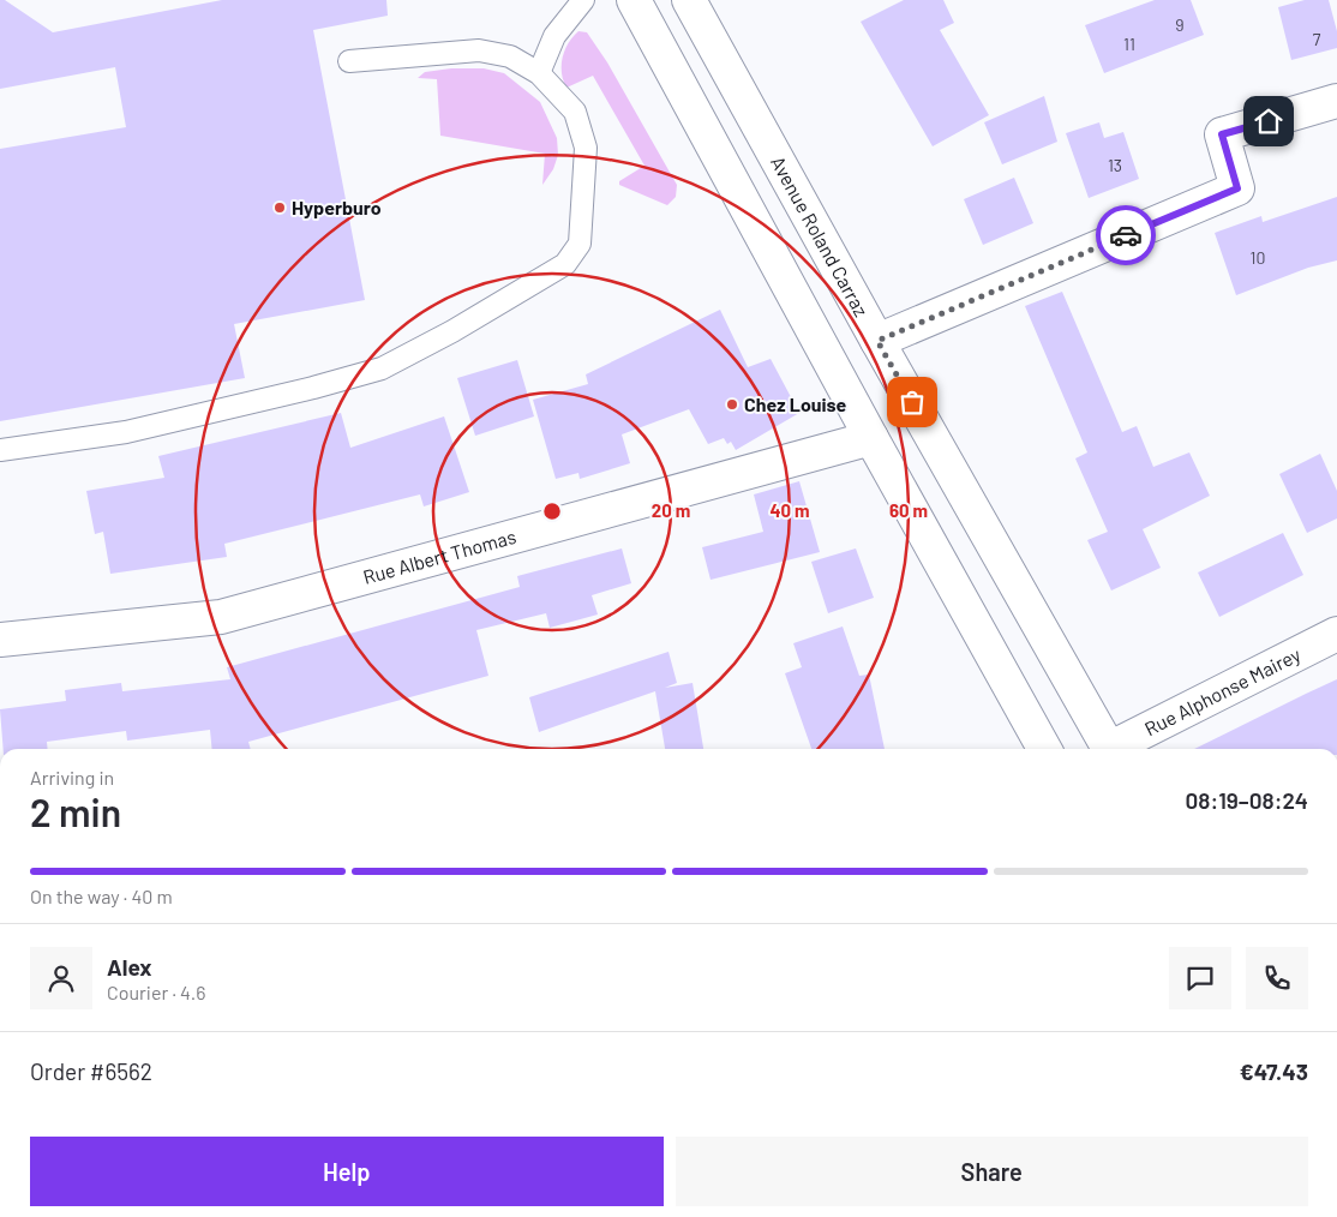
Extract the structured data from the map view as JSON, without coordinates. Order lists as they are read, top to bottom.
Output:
{
  "streets": {
    "street": ["Avenue Roland Carraz", "Rue Albert Thomas", "Rue Alphonse Mairey"]
  },
  "places": ["Hyperburo", "Chez Louise"],
  "house_numbers": [
    "9",
    "7",
    "11",
    "13",
    "10"
  ],
  "page": {
    "heading": ["2 min", "Arriving in", "08:19–08:24"],
    "panel": [
      "Alex",
      "Courier · 4.6",
      "Order #6562",
      "€47.43"
    ],
    "bar": "On the way · 40 m",
    "buttons": ["Help", "Share"]
  },
  "rings": ["20 m", "40 m", "60 m"]
}
